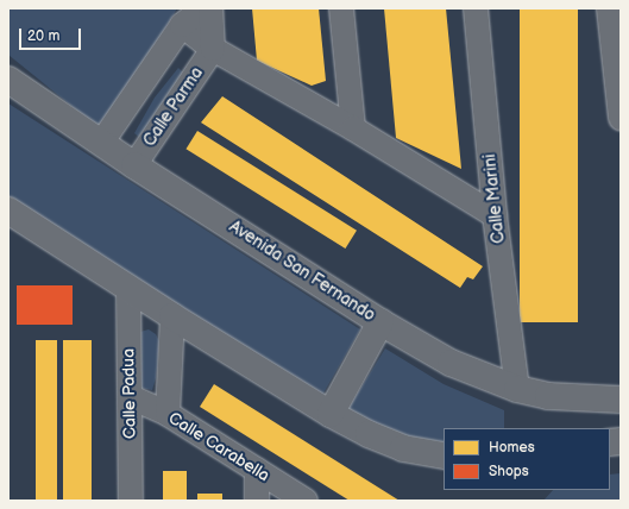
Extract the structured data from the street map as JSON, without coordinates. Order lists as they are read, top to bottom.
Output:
{
  "streets": {
    "street": [
      "Calle Parma",
      "Calle Marini",
      "Avenida San Fernando",
      "Calle Padua",
      "Calle Carabella"
    ]
  },
  "crossings": [
    ["Calle Parma", "Avenida San Fernando"],
    ["Calle Marini", "Avenida San Fernando"],
    ["Calle Padua", "Calle Carabella"]
  ],
  "legend": ["Homes", "Shops"],
  "scale_bar": "20 m"
}
